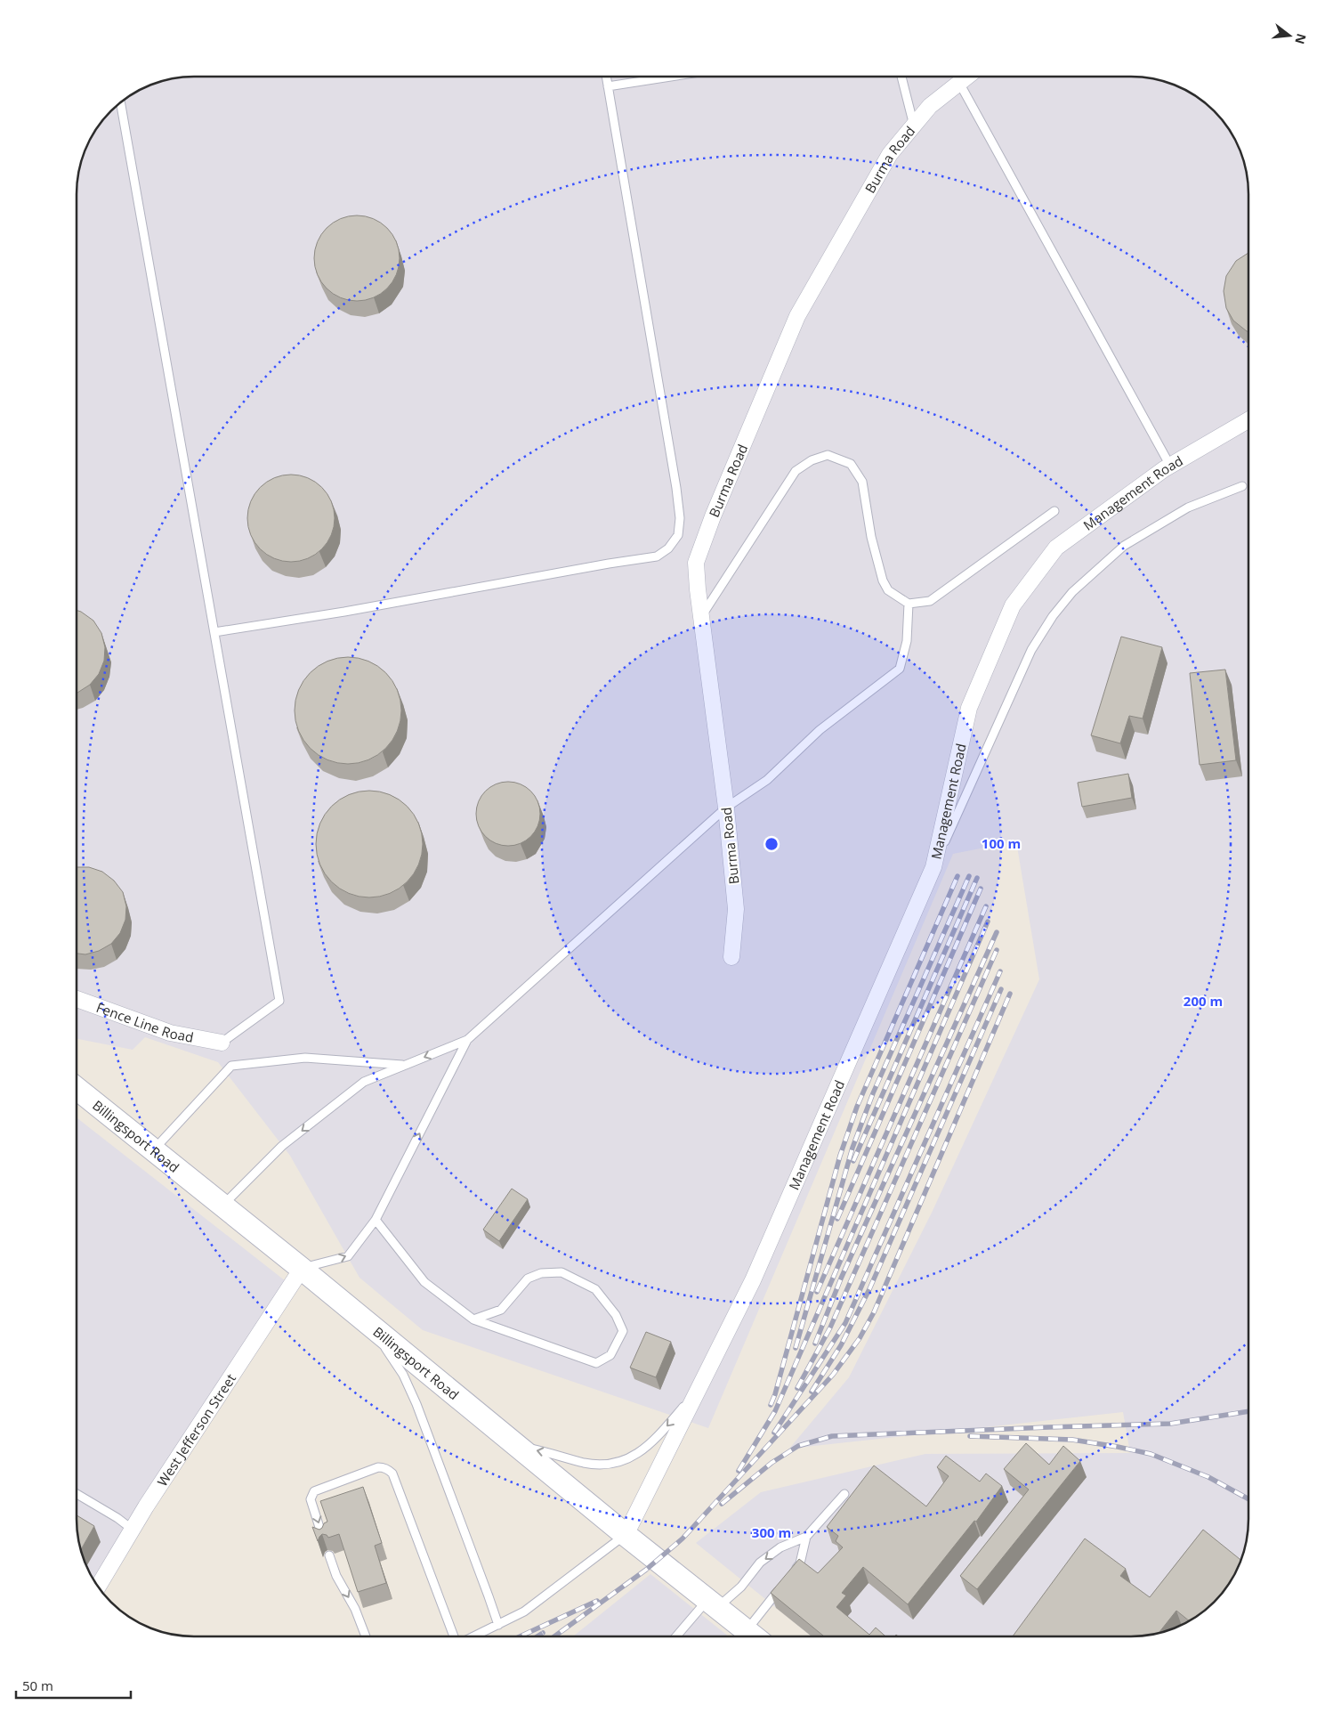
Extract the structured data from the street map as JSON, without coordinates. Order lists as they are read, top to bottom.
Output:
{
  "streets": {
    "street": [
      "Burma Road",
      "Management Road",
      "Fence Line Road",
      "Billingsport Road",
      "West Jefferson Street"
    ]
  },
  "crossings": [
    ["Management Road", "Billingsport Road"],
    ["Billingsport Road", "West Jefferson Street"]
  ],
  "scale_bar": "50 m",
  "north": "right",
  "rings": ["100 m", "200 m", "300 m"]
}
